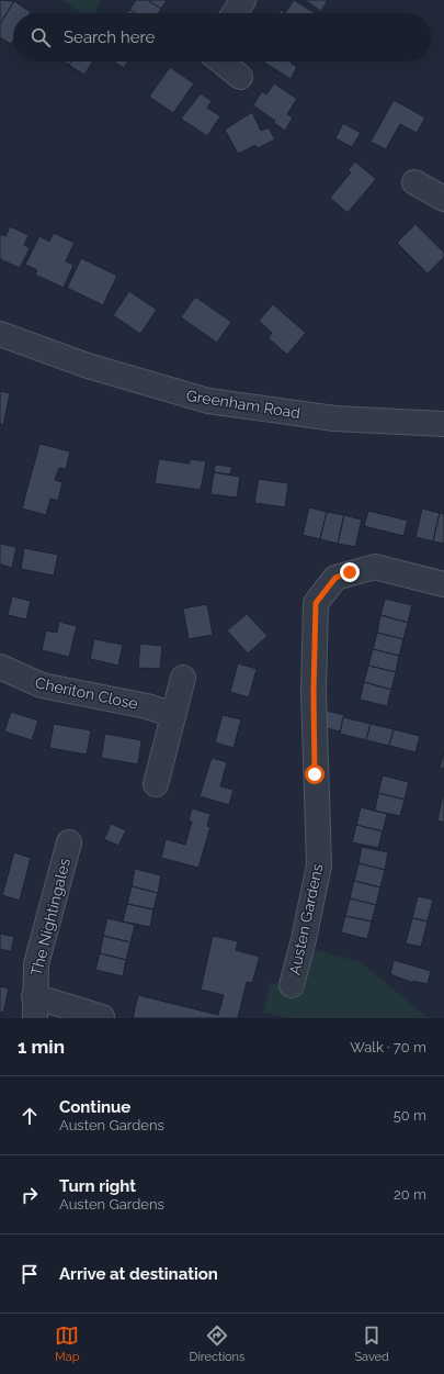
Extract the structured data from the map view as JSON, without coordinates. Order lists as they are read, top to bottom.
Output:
{
  "streets": {
    "street": [
      "Greenham Road",
      "Cheriton Close",
      "The Nightingales",
      "Austen Gardens"
    ]
  },
  "page": {
    "search": "Search here",
    "heading": ["1 min", "Walk · 70 m"],
    "list": [
      ["Continue", "Austen Gardens", "50 m"],
      ["Turn right", "Austen Gardens", "20 m"],
      "Arrive at destination"
    ],
    "nav": ["Map", "Directions", "Saved"]
  }
}
